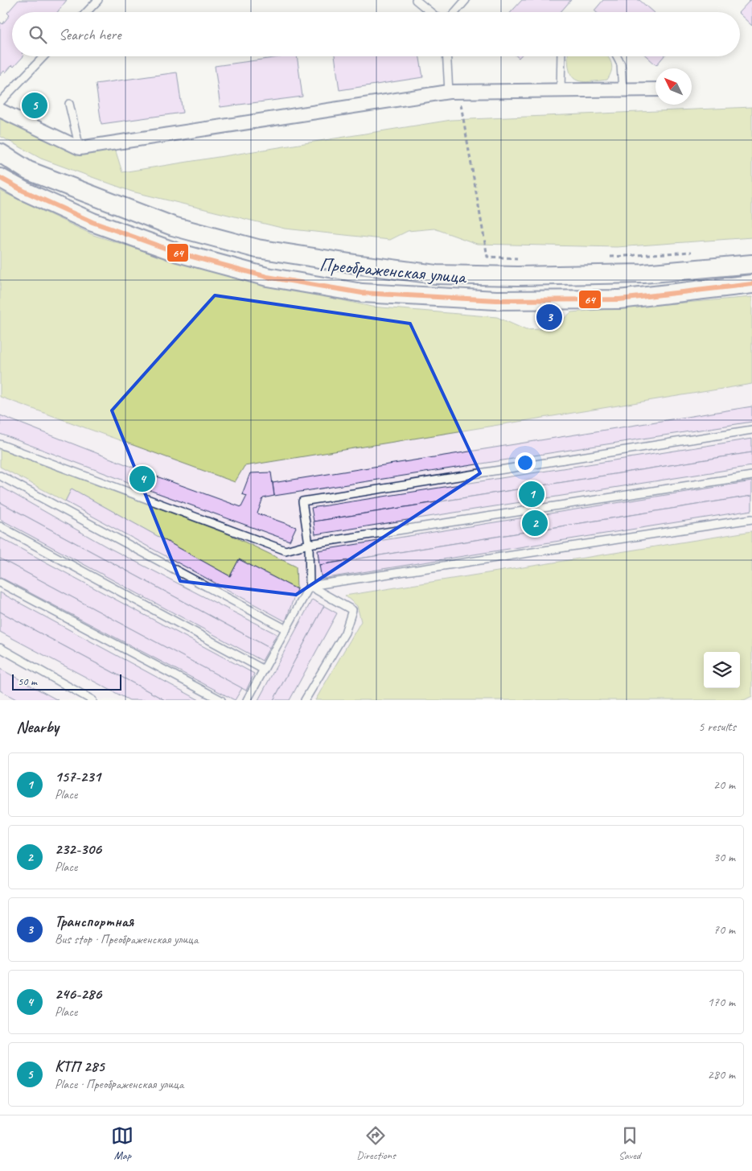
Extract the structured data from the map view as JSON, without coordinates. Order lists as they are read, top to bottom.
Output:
{
  "streets": {
    "main road": ["Преображенская улица"]
  },
  "lines": ["transit line 64"],
  "scale_bar": "50 m",
  "north": "top left",
  "page": {
    "search": "Search here",
    "pins": [
      "5",
      "3",
      "4",
      "1",
      "2"
    ],
    "scale": "50 m",
    "heading": ["Nearby", "5 results"],
    "list": [
      {
        "mark": "1",
        "name": "157-231",
        "note": "Place",
        "value": "20 m"
      },
      {
        "mark": "2",
        "name": "232-306",
        "note": "Place",
        "value": "30 m"
      },
      {
        "mark": "3",
        "name": "Транспортная",
        "note": "Bus stop · Преображенская улица",
        "value": "70 m"
      },
      {
        "mark": "4",
        "name": "246-286",
        "note": "Place",
        "value": "170 m"
      },
      {
        "mark": "5",
        "name": "КТП 285",
        "note": "Place · Преображенская улица",
        "value": "280 m"
      }
    ],
    "nav": ["Map", "Directions", "Saved"]
  }
}
